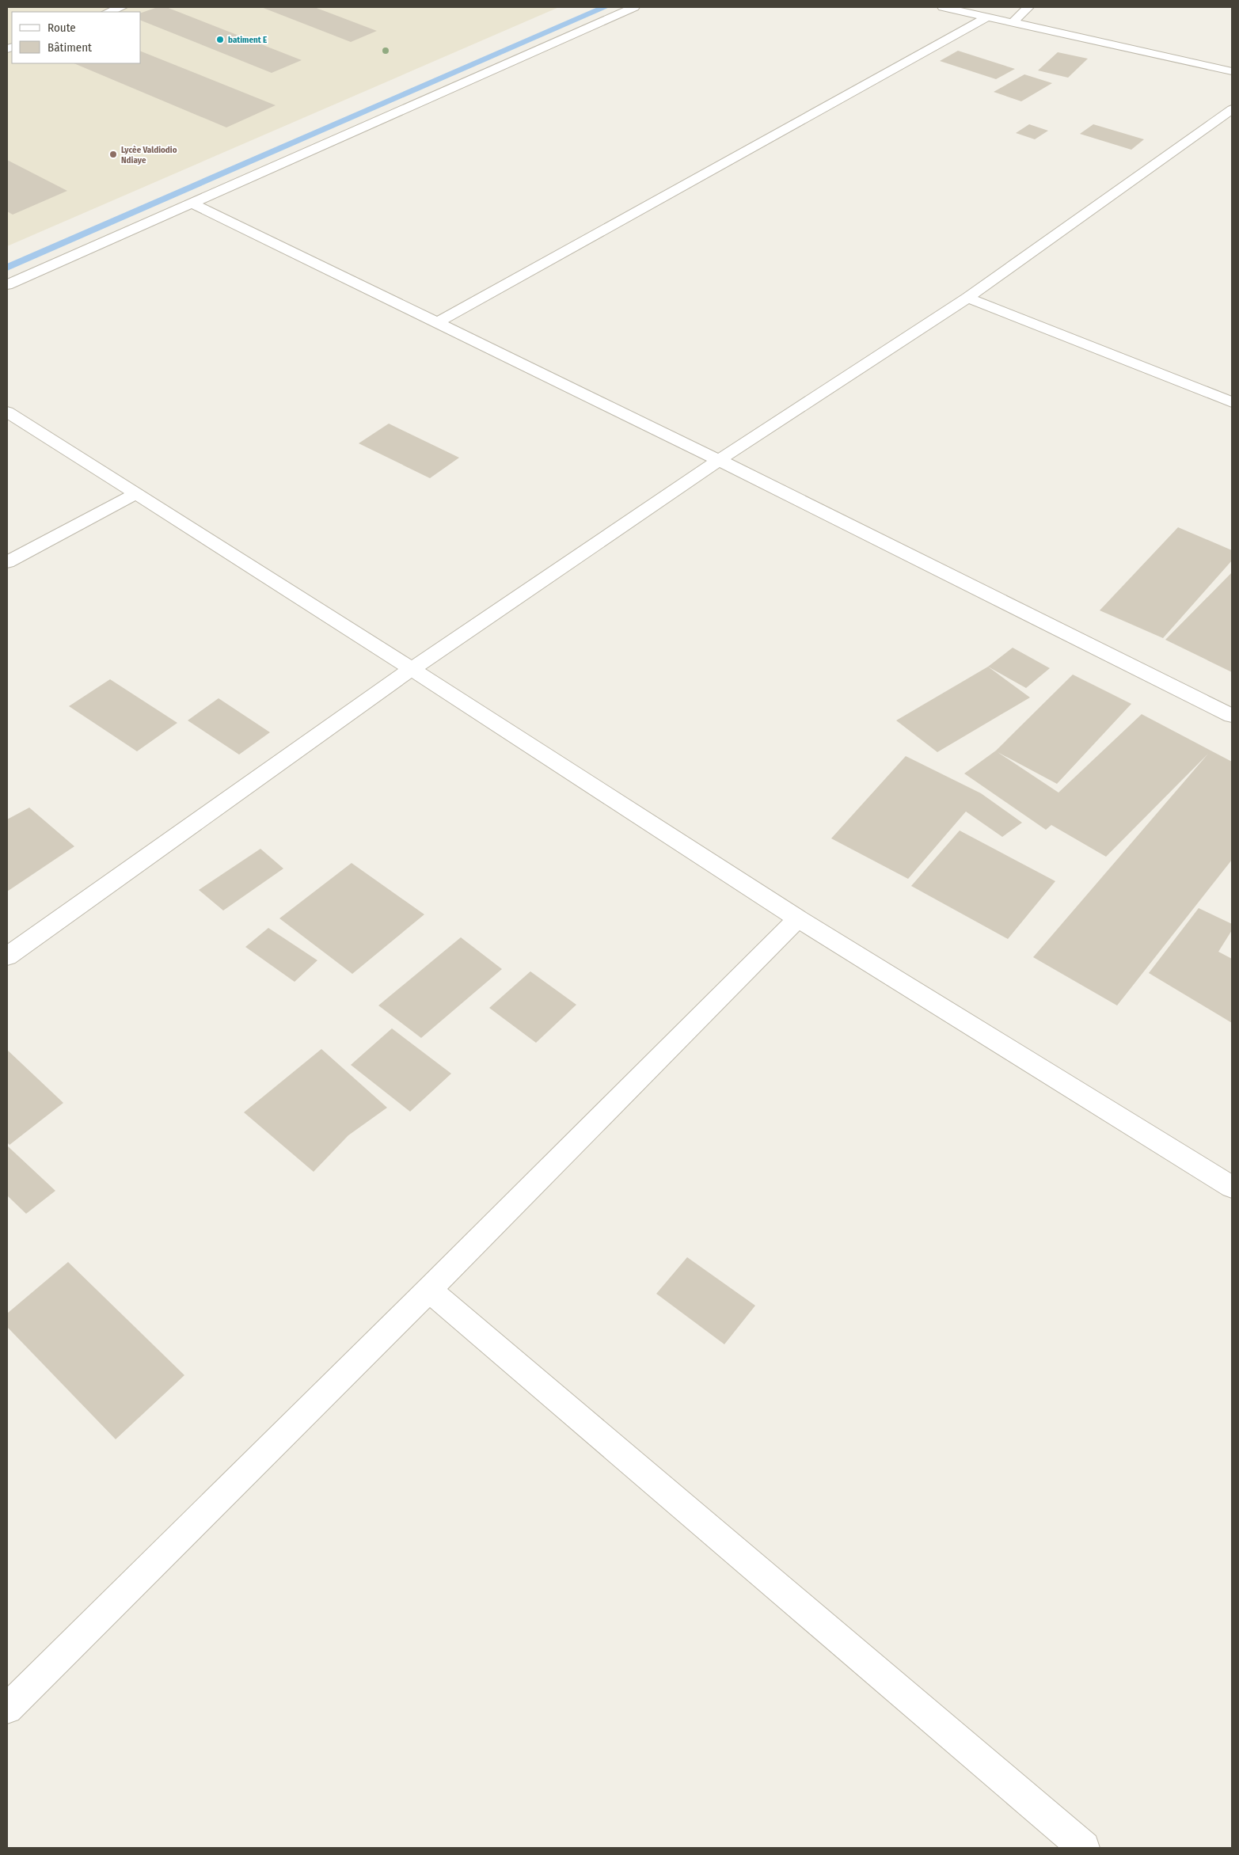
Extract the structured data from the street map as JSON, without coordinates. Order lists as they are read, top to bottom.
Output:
{
  "places": ["batiment E", "Lycèe Valdiodio Ndiaye"],
  "legend": ["Route", "Bâtiment"]
}
